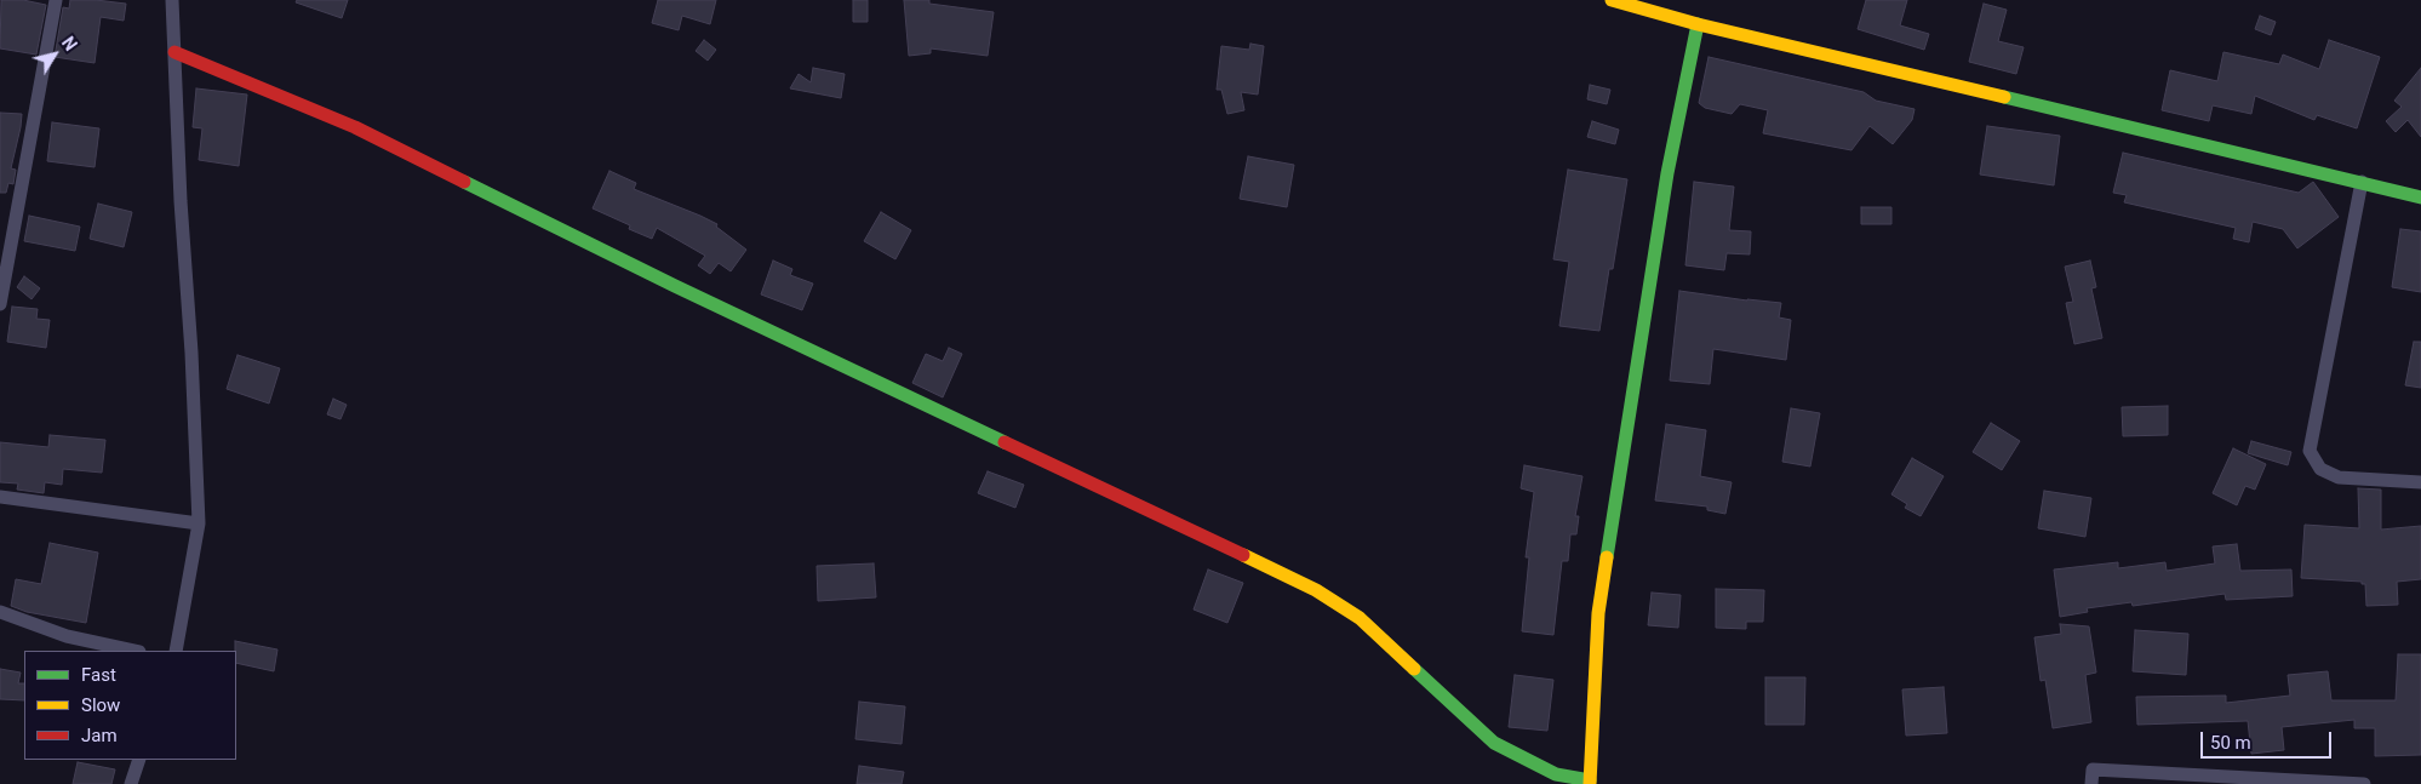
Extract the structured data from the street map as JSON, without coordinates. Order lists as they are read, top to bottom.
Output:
{
  "legend": ["Fast", "Slow", "Jam"],
  "scale_bar": "50 m",
  "north": "top right"
}
